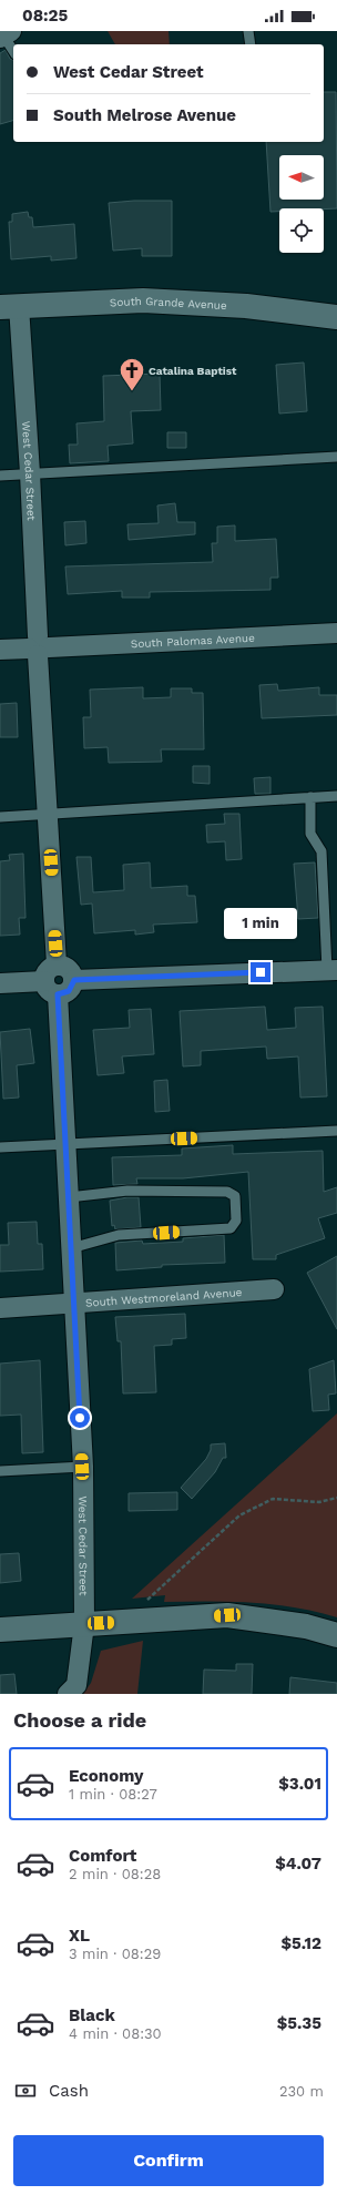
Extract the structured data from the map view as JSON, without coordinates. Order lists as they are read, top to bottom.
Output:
{
  "streets": {
    "street": [
      "South Grande Avenue",
      "West Cedar Street",
      "South Palomas Avenue",
      "South Westmoreland Avenue"
    ]
  },
  "crossings": [
    ["South Grande Avenue", "West Cedar Street"],
    ["West Cedar Street", "South Palomas Avenue"],
    ["West Cedar Street", "South Westmoreland Avenue"]
  ],
  "places": {
    "church": ["Catalina Baptist"]
  },
  "north": "left",
  "page": {
    "status": "08:25",
    "banner": ["West Cedar Street", "South Melrose Avenue"],
    "bubble": "1 min",
    "heading": "Choose a ride",
    "list": [
      {
        "name": "Economy",
        "note": "1 min · 08:27",
        "value": "$3.01"
      },
      {
        "name": "Comfort",
        "note": "2 min · 08:28",
        "value": "$4.07"
      },
      {
        "name": "XL",
        "note": "3 min · 08:29",
        "value": "$5.12"
      },
      {
        "name": "Black",
        "note": "4 min · 08:30",
        "value": "$5.35"
      }
    ],
    "pay": ["Cash", "230 m"],
    "buttons": "Confirm"
  }
}
